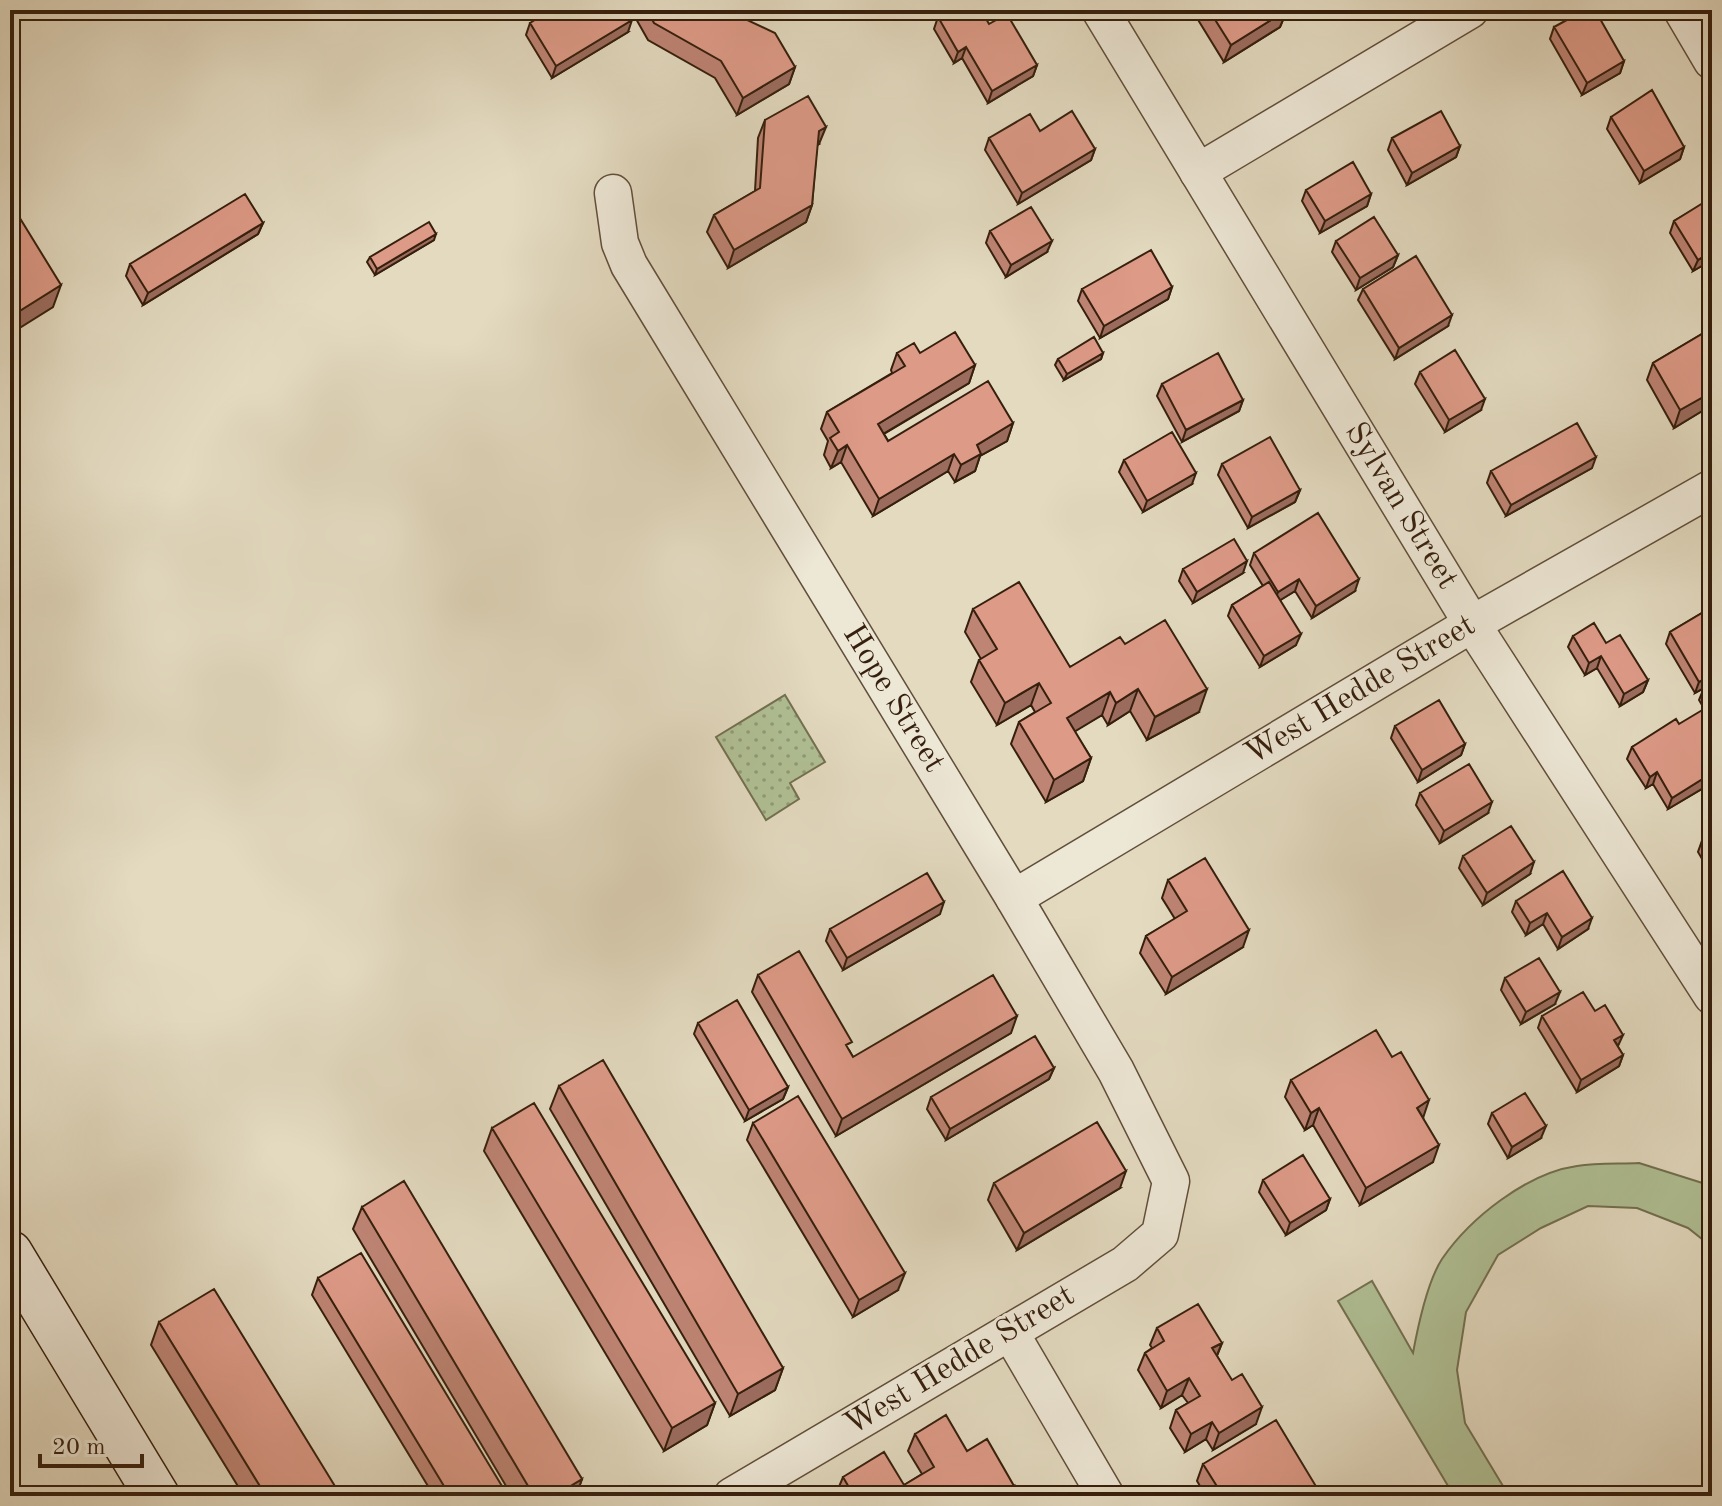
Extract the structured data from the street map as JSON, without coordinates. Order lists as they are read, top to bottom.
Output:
{
  "streets": {
    "street": ["Sylvan Street", "West Hedde Street", "Hope Street"]
  },
  "crossings": [
    ["Sylvan Street", "West Hedde Street"],
    ["West Hedde Street", "Hope Street"]
  ],
  "scale_bar": "20 m"
}
